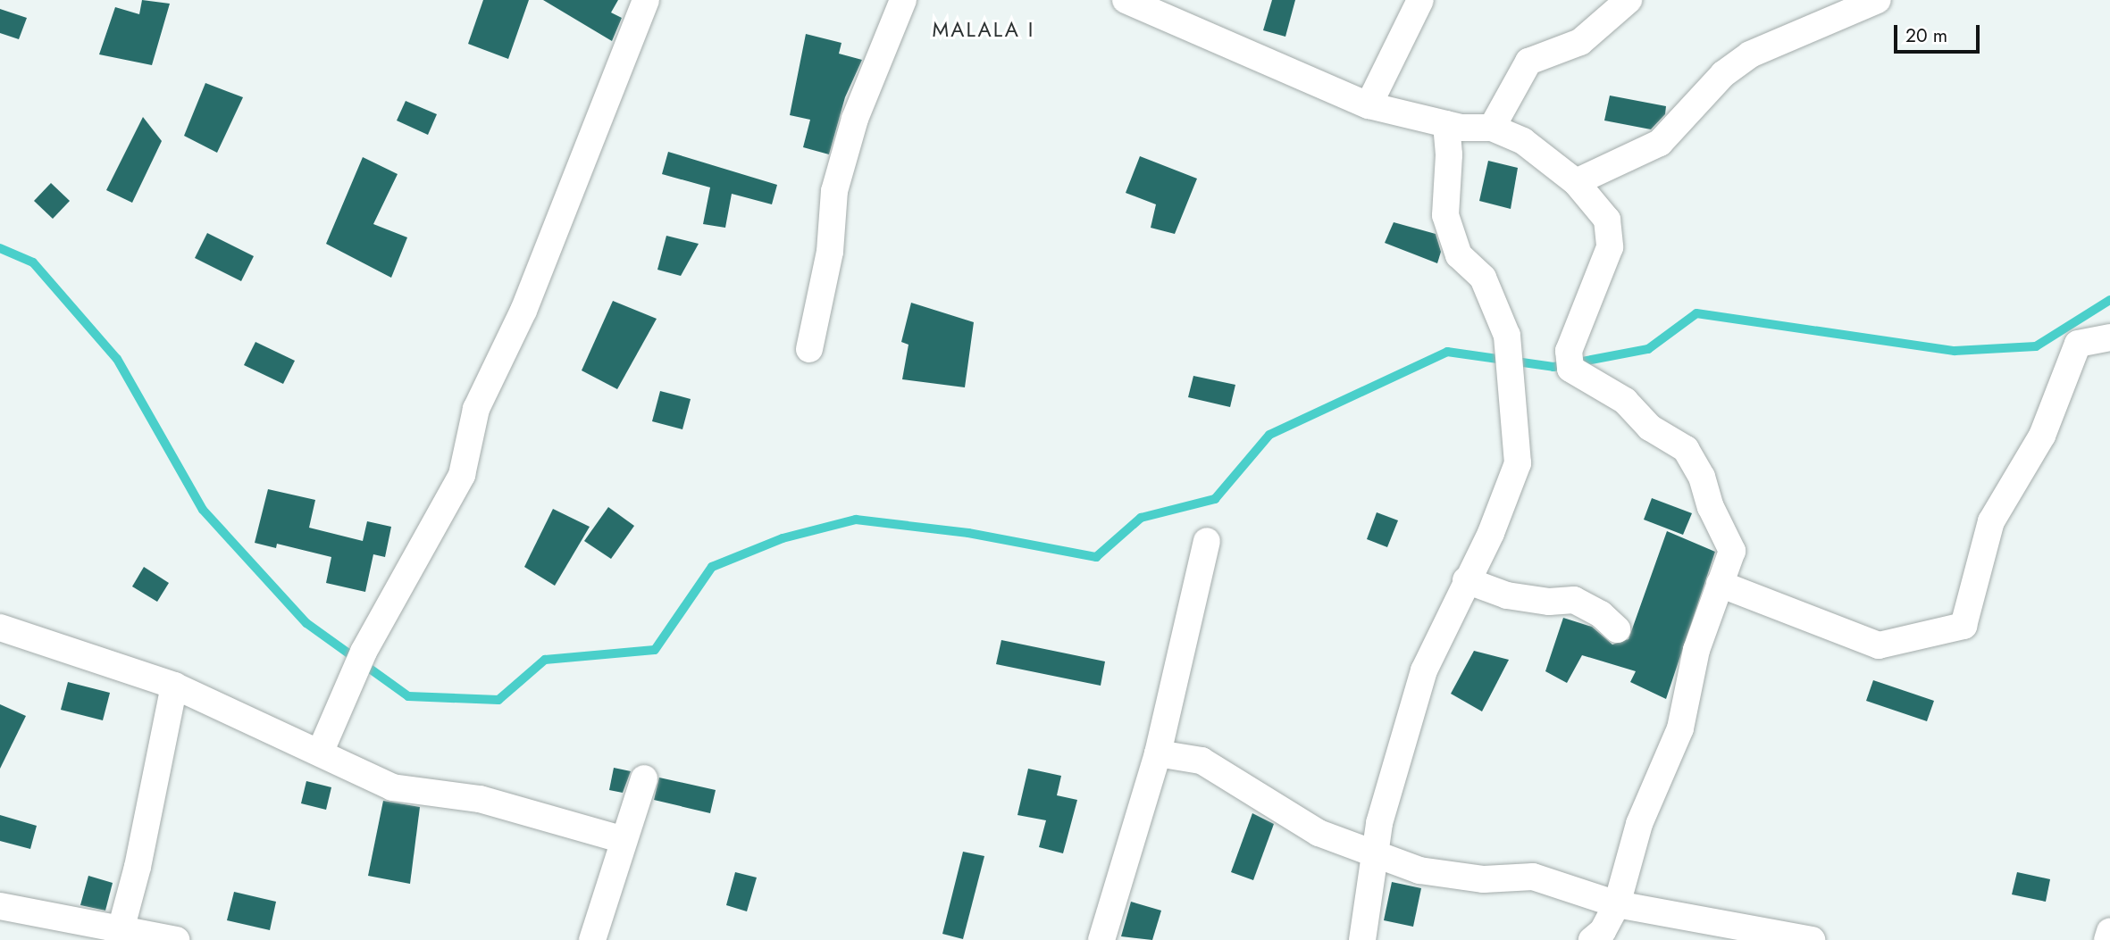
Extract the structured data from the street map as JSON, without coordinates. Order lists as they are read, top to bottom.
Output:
{
  "districts": ["MALALA I"],
  "scale_bar": "20 m"
}
